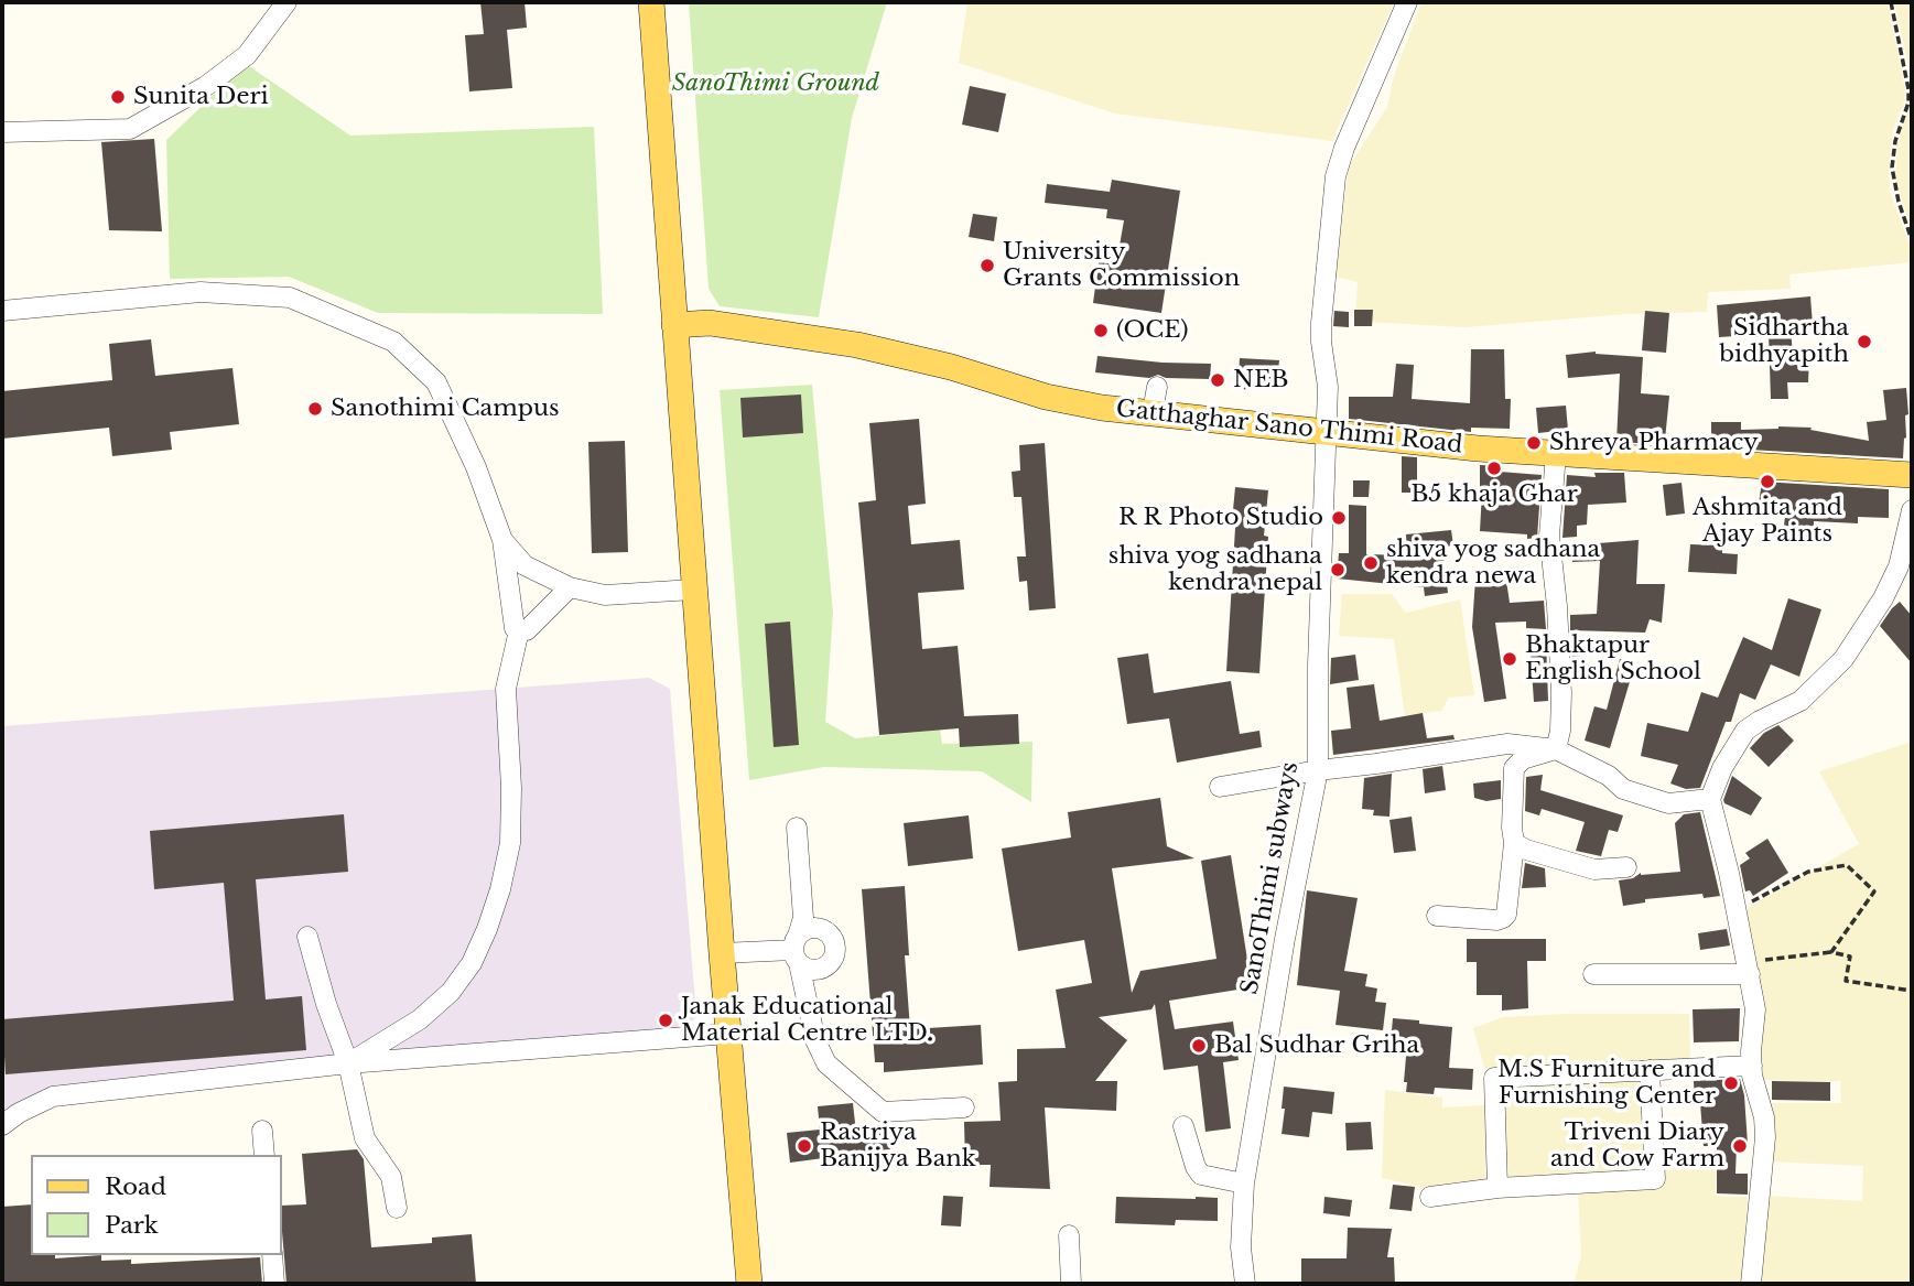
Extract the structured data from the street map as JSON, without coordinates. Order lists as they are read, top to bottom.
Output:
{
  "streets": {
    "main road": ["Gatthaghar Sano Thimi Road"],
    "street": ["SanoThimi subways"]
  },
  "crossings": [
    ["Gatthaghar Sano Thimi Road", "SanoThimi subways"]
  ],
  "parks": ["SanoThimi Ground"],
  "places": [
    "Sunita Deri",
    "University Grants Commission",
    "(OCE)",
    "Sidhartha bidhyapith",
    "NEB",
    "Sanothimi Campus",
    "Shreya Pharmacy",
    "B5 khaja Ghar",
    "Ashmita and Ajay Paints",
    "R R Photo Studio",
    "shiva yog sadhana kendra newa",
    "shiva yog sadhana kendra nepal",
    "Bhaktapur English School",
    "Janak Educational Material Centre LTD.",
    "Bal Sudhar Griha",
    "M.S Furniture and Furnishing Center",
    "Rastriya Banijya Bank",
    "Triveni Diary and Cow Farm"
  ],
  "legend": ["Road", "Park"]
}
